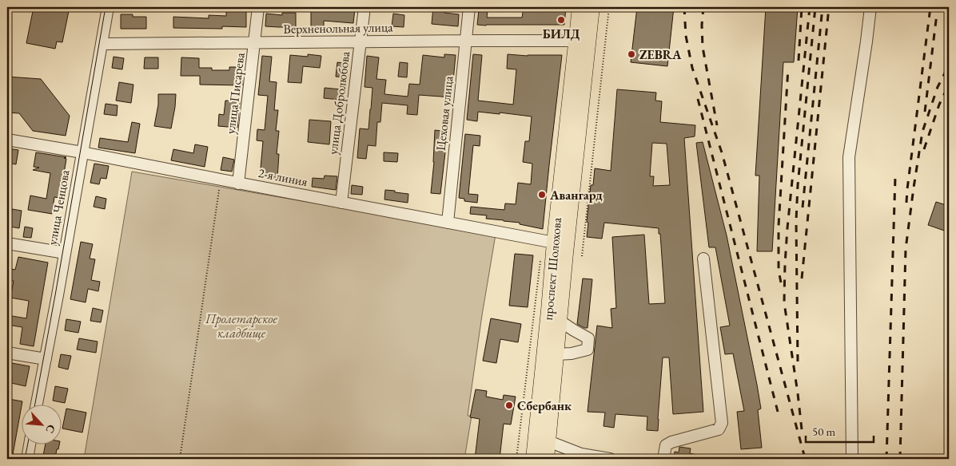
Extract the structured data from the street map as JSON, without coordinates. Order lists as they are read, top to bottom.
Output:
{
  "streets": {
    "main road": ["проспект Шолохова"],
    "street": [
      "Верхненольная улица",
      "улица Писарева",
      "улица Добролюбова",
      "Цеховая улица",
      "2-я линия",
      "улица Ченцова"
    ]
  },
  "crossings": [
    ["Верхненольная улица", "улица Писарева"],
    ["Верхненольная улица", "улица Добролюбова"],
    ["Верхненольная улица", "Цеховая улица"],
    ["Верхненольная улица", "улица Ченцова"],
    ["Верхненольная улица", "проспект Шолохова"],
    ["улица Писарева", "2-я линия"],
    ["улица Добролюбова", "2-я линия"],
    ["Цеховая улица", "2-я линия"],
    ["2-я линия", "улица Ченцова"],
    ["2-я линия", "проспект Шолохова"]
  ],
  "parks": ["Пролетарское кладбище"],
  "places": [
    "БИЛД",
    "ZEBRA",
    "Авангард",
    "Сбербанк"
  ],
  "scale_bar": "50 m",
  "north": "bottom right"
}
